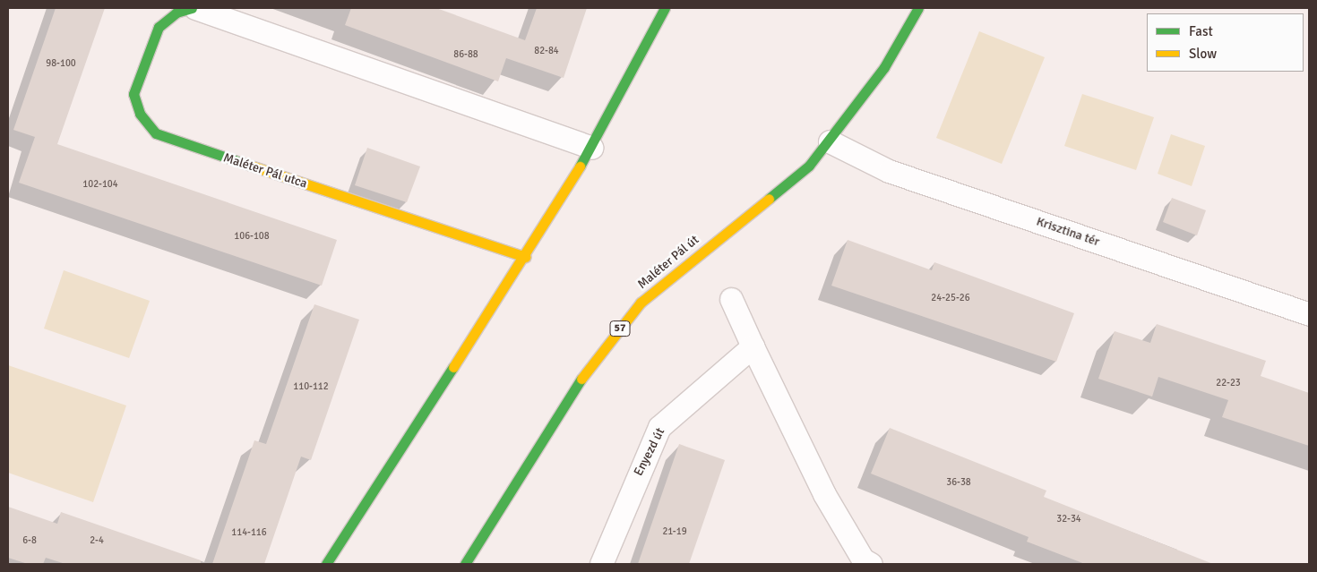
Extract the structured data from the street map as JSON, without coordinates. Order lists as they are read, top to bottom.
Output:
{
  "streets": {
    "street": [
      "Maléter Pál utca",
      "Krisztina tér",
      "Maléter Pál út",
      "57",
      "Enyezd út"
    ]
  },
  "crossings": [
    ["Krisztina tér", "Maléter Pál út"]
  ],
  "house_numbers": [
    "82-84",
    "86-88",
    "98-100",
    "102-104",
    "106-108",
    "24-25-26",
    "22-23",
    "110-112",
    "36-38",
    "32-34",
    "21-19",
    "114-116",
    "6-8",
    "2-4"
  ],
  "legend": ["Fast", "Slow"]
}
